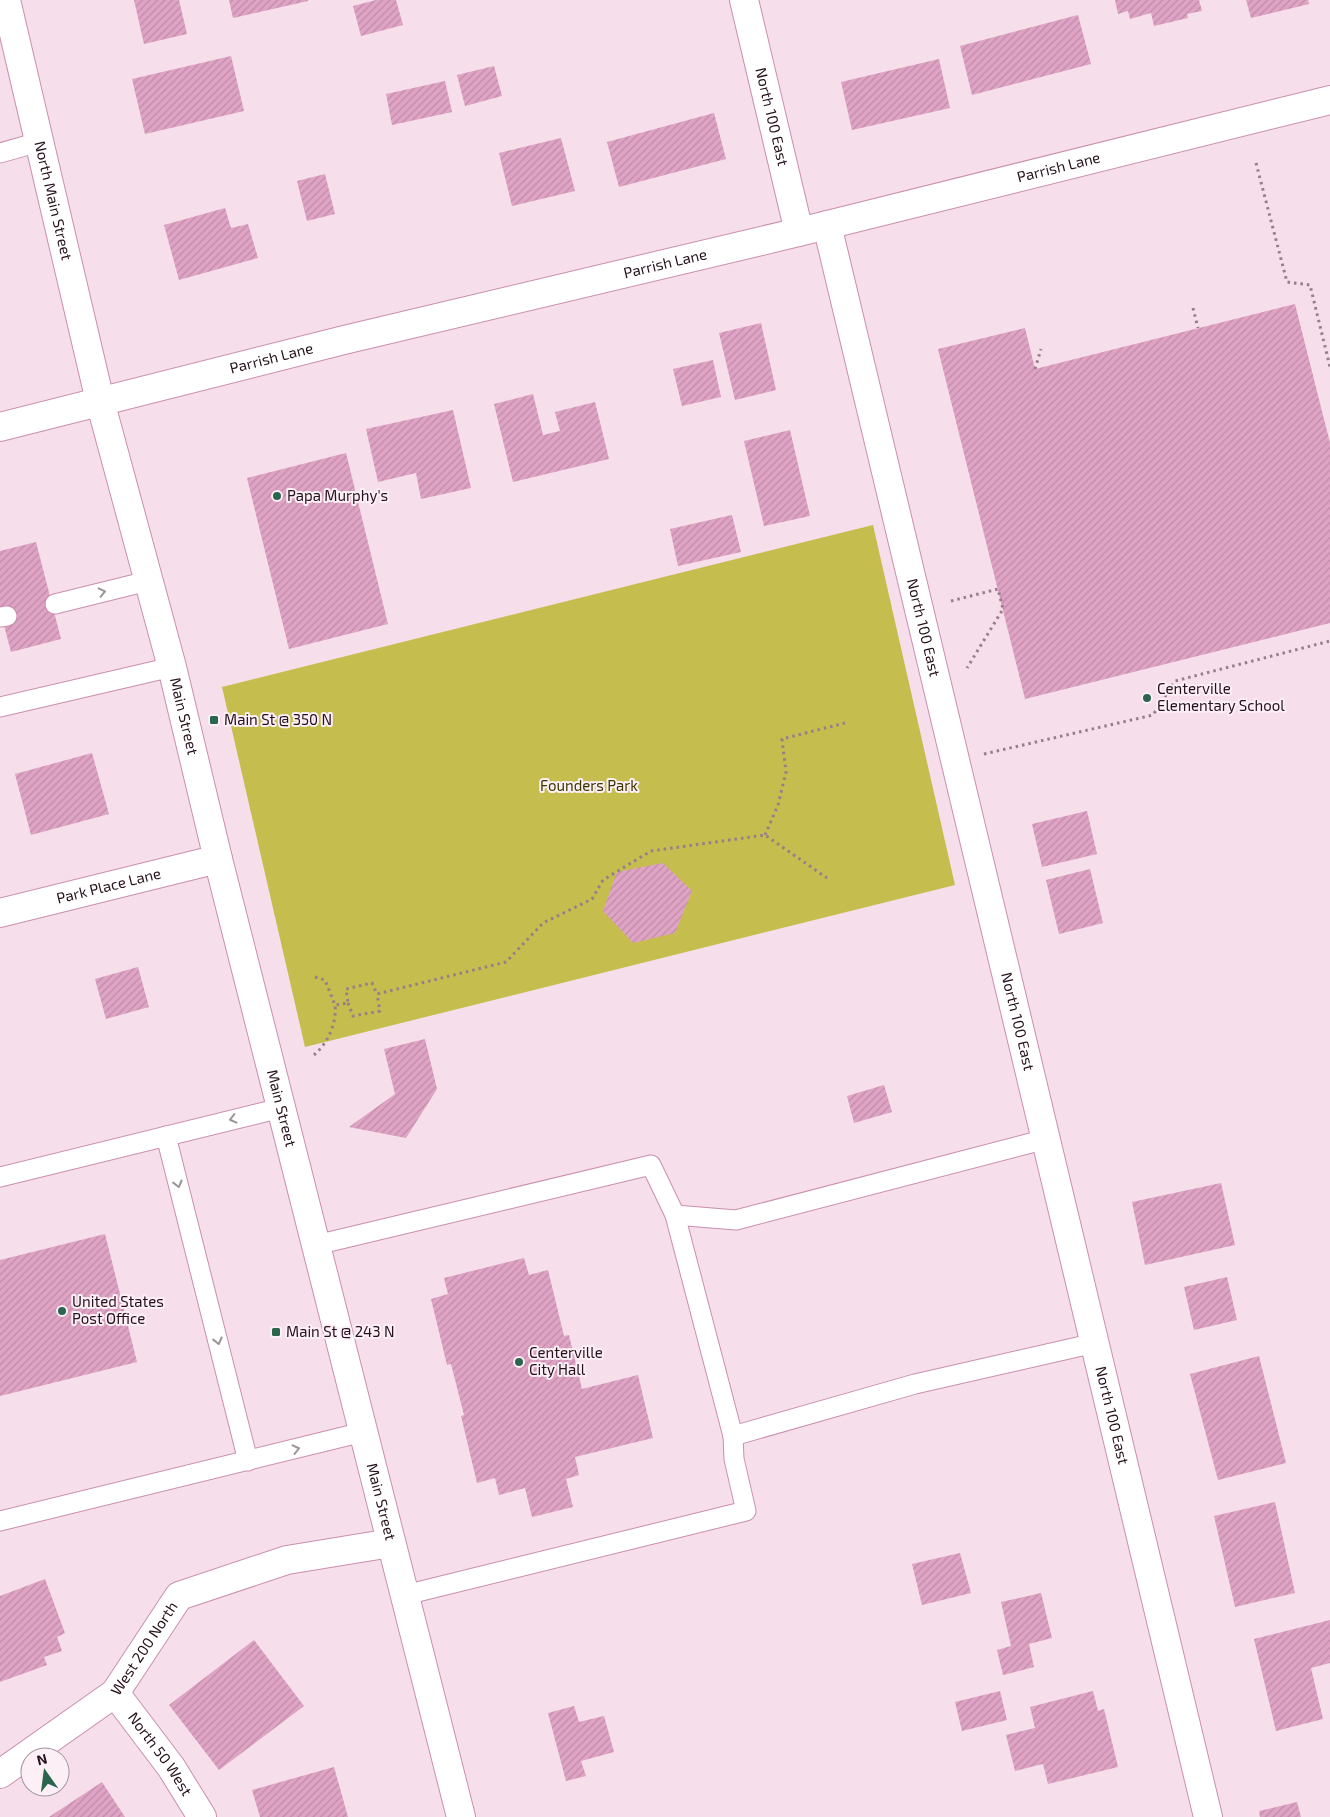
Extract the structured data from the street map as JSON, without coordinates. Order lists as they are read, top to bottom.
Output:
{
  "streets": {
    "street": [
      "North 100 East",
      "Parrish Lane",
      "North Main Street",
      "Main Street",
      "Park Place Lane",
      "West 200 North",
      "North 50 West"
    ]
  },
  "crossings": [
    ["North 100 East", "Parrish Lane"],
    ["Parrish Lane", "North Main Street"],
    ["Parrish Lane", "Main Street"],
    ["North Main Street", "Main Street"],
    ["Main Street", "Park Place Lane"],
    ["Main Street", "West 200 North"],
    ["West 200 North", "North 50 West"]
  ],
  "parks": ["Founders Park"],
  "places": {
    "other": [
      "Papa Murphy's",
      "Centerville Elementary School",
      "United States Post Office",
      "Centerville City Hall"
    ],
    "transit": ["Main St @ 350 N", "Main St @ 243 N"]
  },
  "north": "top"
}
